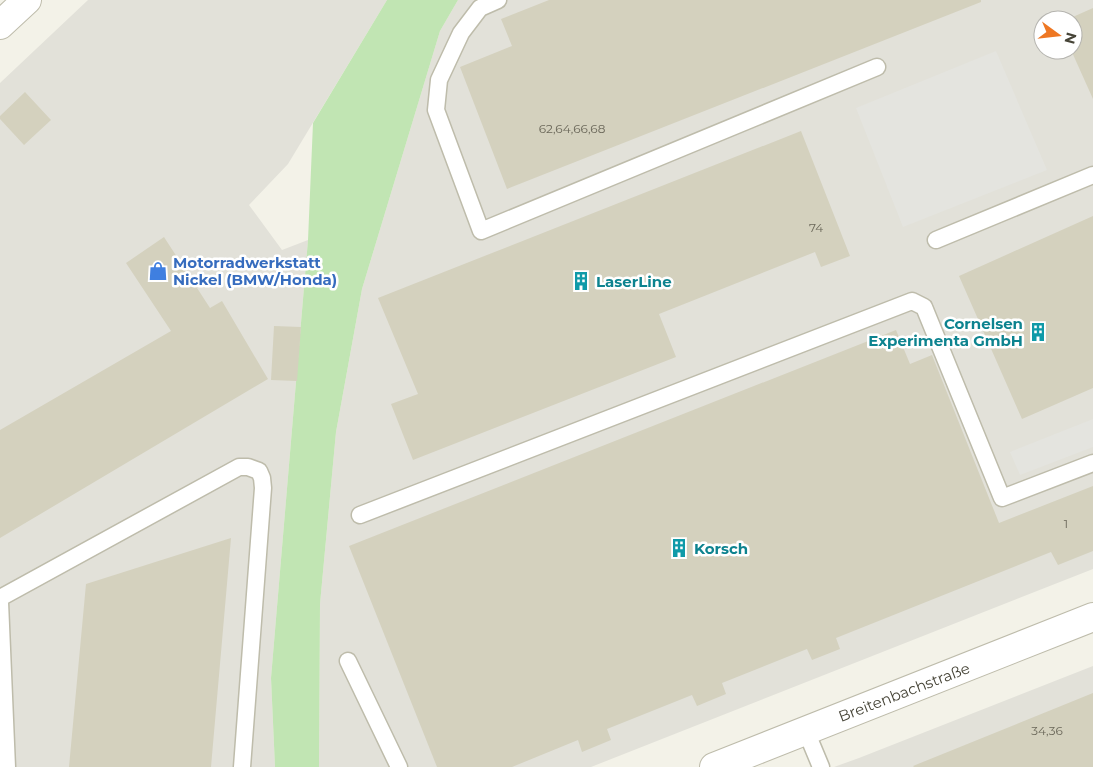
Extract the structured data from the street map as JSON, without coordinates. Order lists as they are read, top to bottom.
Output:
{
  "streets": {
    "street": ["Breitenbachstraße"]
  },
  "places": {
    "shop": ["Motorradwerkstatt Nickel (BMW/Honda)"],
    "building": ["LaserLine", "Cornelsen Experimenta GmbH", "Korsch"]
  },
  "house_numbers": [
    "62,64,66,68",
    "74",
    "1",
    "34,36"
  ],
  "north": "right"
}
